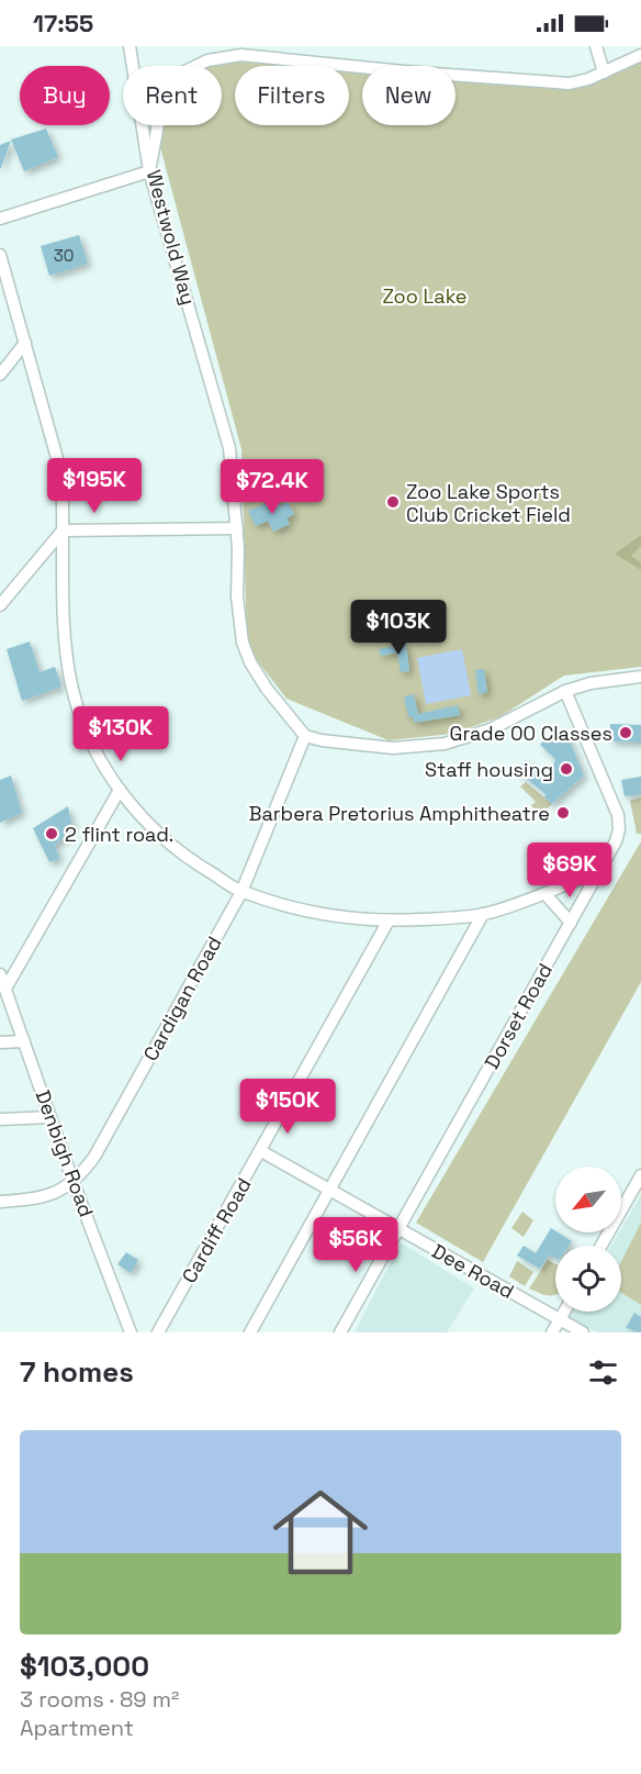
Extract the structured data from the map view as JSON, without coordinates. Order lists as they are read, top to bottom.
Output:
{
  "streets": {
    "street": [
      "Westwold Way",
      "Cardigan Road",
      "Dorset Road",
      "Denbigh Road",
      "Cardiff Road",
      "Dee Road"
    ]
  },
  "crossings": [
    ["Westwold Way", "Cardigan Road"],
    ["Cardigan Road", "Denbigh Road"],
    ["Dorset Road", "Dee Road"],
    ["Cardiff Road", "Dee Road"]
  ],
  "parks": ["Zoo Lake"],
  "places": [
    "Zoo Lake Sports Club Cricket Field",
    "Grade 00 Classes",
    "Staff housing",
    "Barbera Pretorius Amphitheatre",
    "2 flint road."
  ],
  "house_numbers": ["30"],
  "north": "bottom left",
  "page": {
    "status": "17:55",
    "chip": [
      "Buy",
      "Rent",
      "Filters",
      "New"
    ],
    "price": [
      "$195K",
      "$72.4K",
      "$103K",
      "$130K",
      "$69K",
      "$150K",
      "$56K"
    ],
    "heading": "7 homes",
    "list": [
      {
        "name": "$103,000",
        "note": "3 rooms · 89 m² · Apartment"
      }
    ]
  }
}
